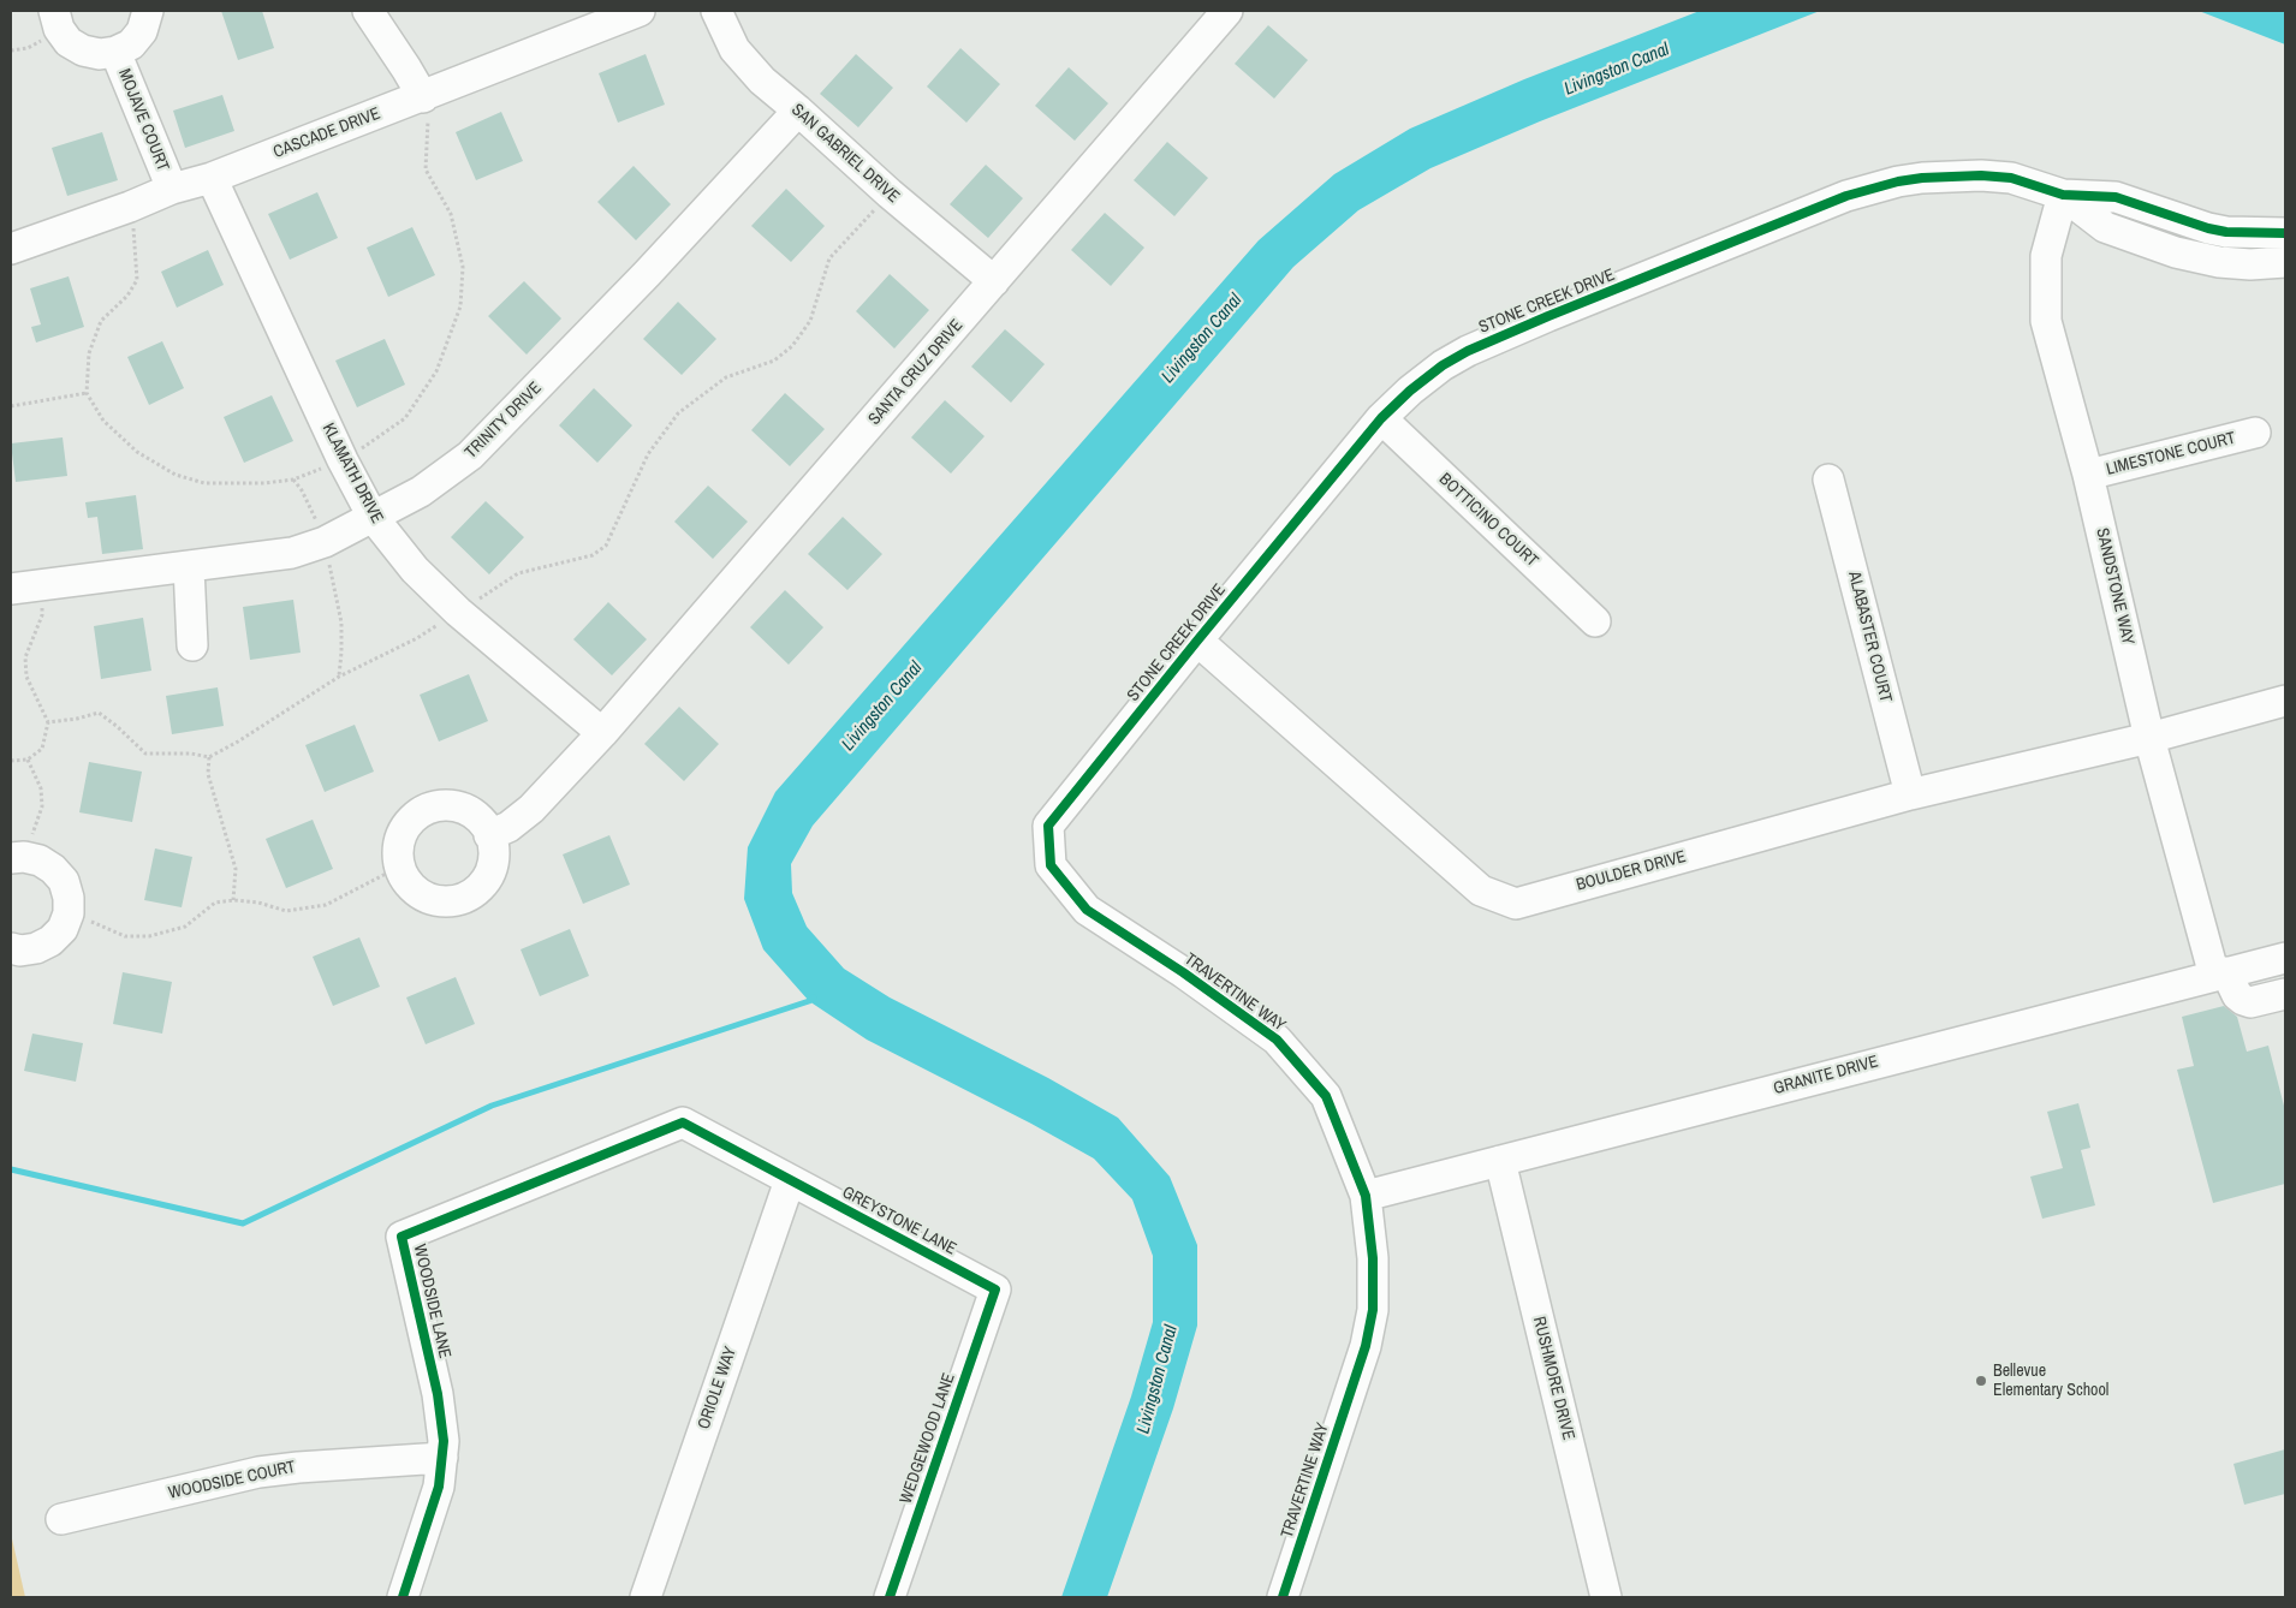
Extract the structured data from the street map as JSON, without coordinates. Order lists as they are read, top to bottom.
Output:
{
  "streets": {
    "street": [
      "MOJAVE COURT",
      "CASCADE DRIVE",
      "SAN GABRIEL DRIVE",
      "STONE CREEK DRIVE",
      "SANTA CRUZ DRIVE",
      "TRINITY DRIVE",
      "LIMESTONE COURT",
      "KLAMATH DRIVE",
      "BOTTICINO COURT",
      "SANDSTONE WAY",
      "ALABASTER COURT",
      "BOULDER DRIVE",
      "TRAVERTINE WAY",
      "GRANITE DRIVE",
      "GREYSTONE LANE",
      "WOODSIDE LANE",
      "RUSHMORE DRIVE",
      "ORIOLE WAY",
      "WEDGEWOOD LANE",
      "WOODSIDE COURT"
    ]
  },
  "crossings": [
    ["MOJAVE COURT", "CASCADE DRIVE"],
    ["CASCADE DRIVE", "KLAMATH DRIVE"],
    ["SAN GABRIEL DRIVE", "SANTA CRUZ DRIVE"],
    ["SAN GABRIEL DRIVE", "TRINITY DRIVE"],
    ["STONE CREEK DRIVE", "BOTTICINO COURT"],
    ["STONE CREEK DRIVE", "SANDSTONE WAY"],
    ["STONE CREEK DRIVE", "BOULDER DRIVE"],
    ["STONE CREEK DRIVE", "TRAVERTINE WAY"],
    ["SANTA CRUZ DRIVE", "KLAMATH DRIVE"],
    ["TRINITY DRIVE", "KLAMATH DRIVE"],
    ["LIMESTONE COURT", "SANDSTONE WAY"],
    ["SANDSTONE WAY", "BOULDER DRIVE"],
    ["SANDSTONE WAY", "GRANITE DRIVE"],
    ["ALABASTER COURT", "BOULDER DRIVE"],
    ["TRAVERTINE WAY", "GRANITE DRIVE"],
    ["GRANITE DRIVE", "RUSHMORE DRIVE"],
    ["GREYSTONE LANE", "WOODSIDE LANE"],
    ["GREYSTONE LANE", "ORIOLE WAY"],
    ["GREYSTONE LANE", "WEDGEWOOD LANE"],
    ["WOODSIDE LANE", "WOODSIDE COURT"]
  ],
  "water": ["Livingston Canal"],
  "places": ["Bellevue Elementary School"]
}
